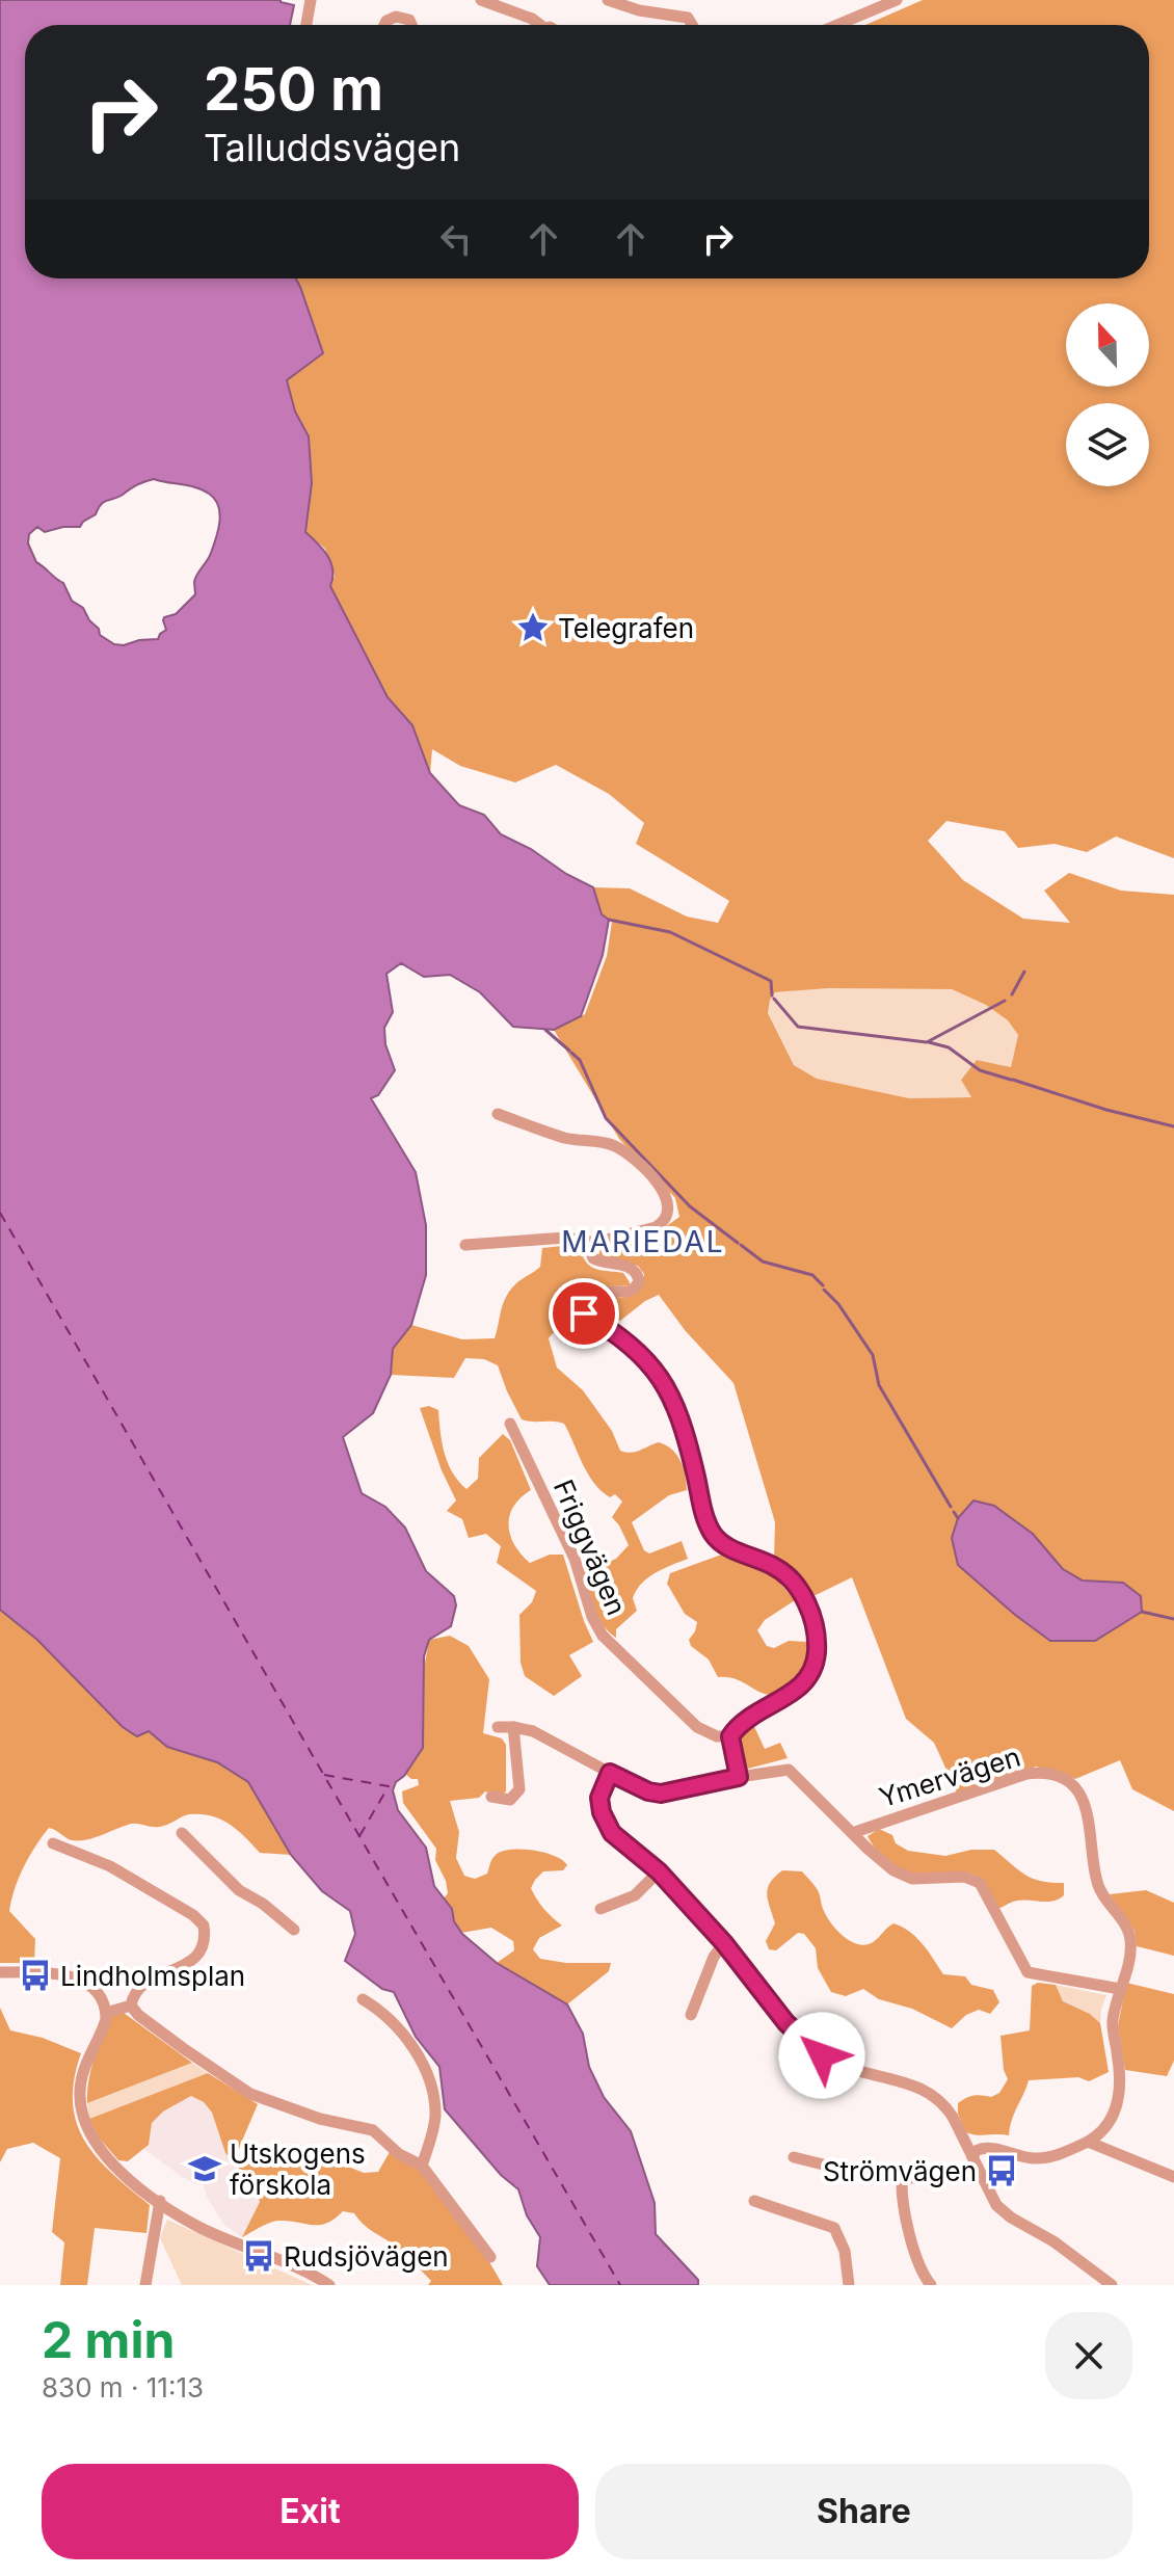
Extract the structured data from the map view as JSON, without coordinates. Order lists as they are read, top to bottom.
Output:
{
  "streets": {
    "street": ["Friggvägen", "Ymervägen"]
  },
  "districts": ["MARIEDAL"],
  "places": {
    "place": ["Telegrafen"],
    "bus stop": ["Lindholmsplan", "Strömvägen", "Rudsjövägen"],
    "school or university": ["Utskogens förskola"]
  },
  "north": "top",
  "page": {
    "turn": ["250 m", "Talluddsvägen"],
    "heading": ["2 min", "830 m · 11:13"],
    "buttons": ["Exit", "Share"]
  }
}
